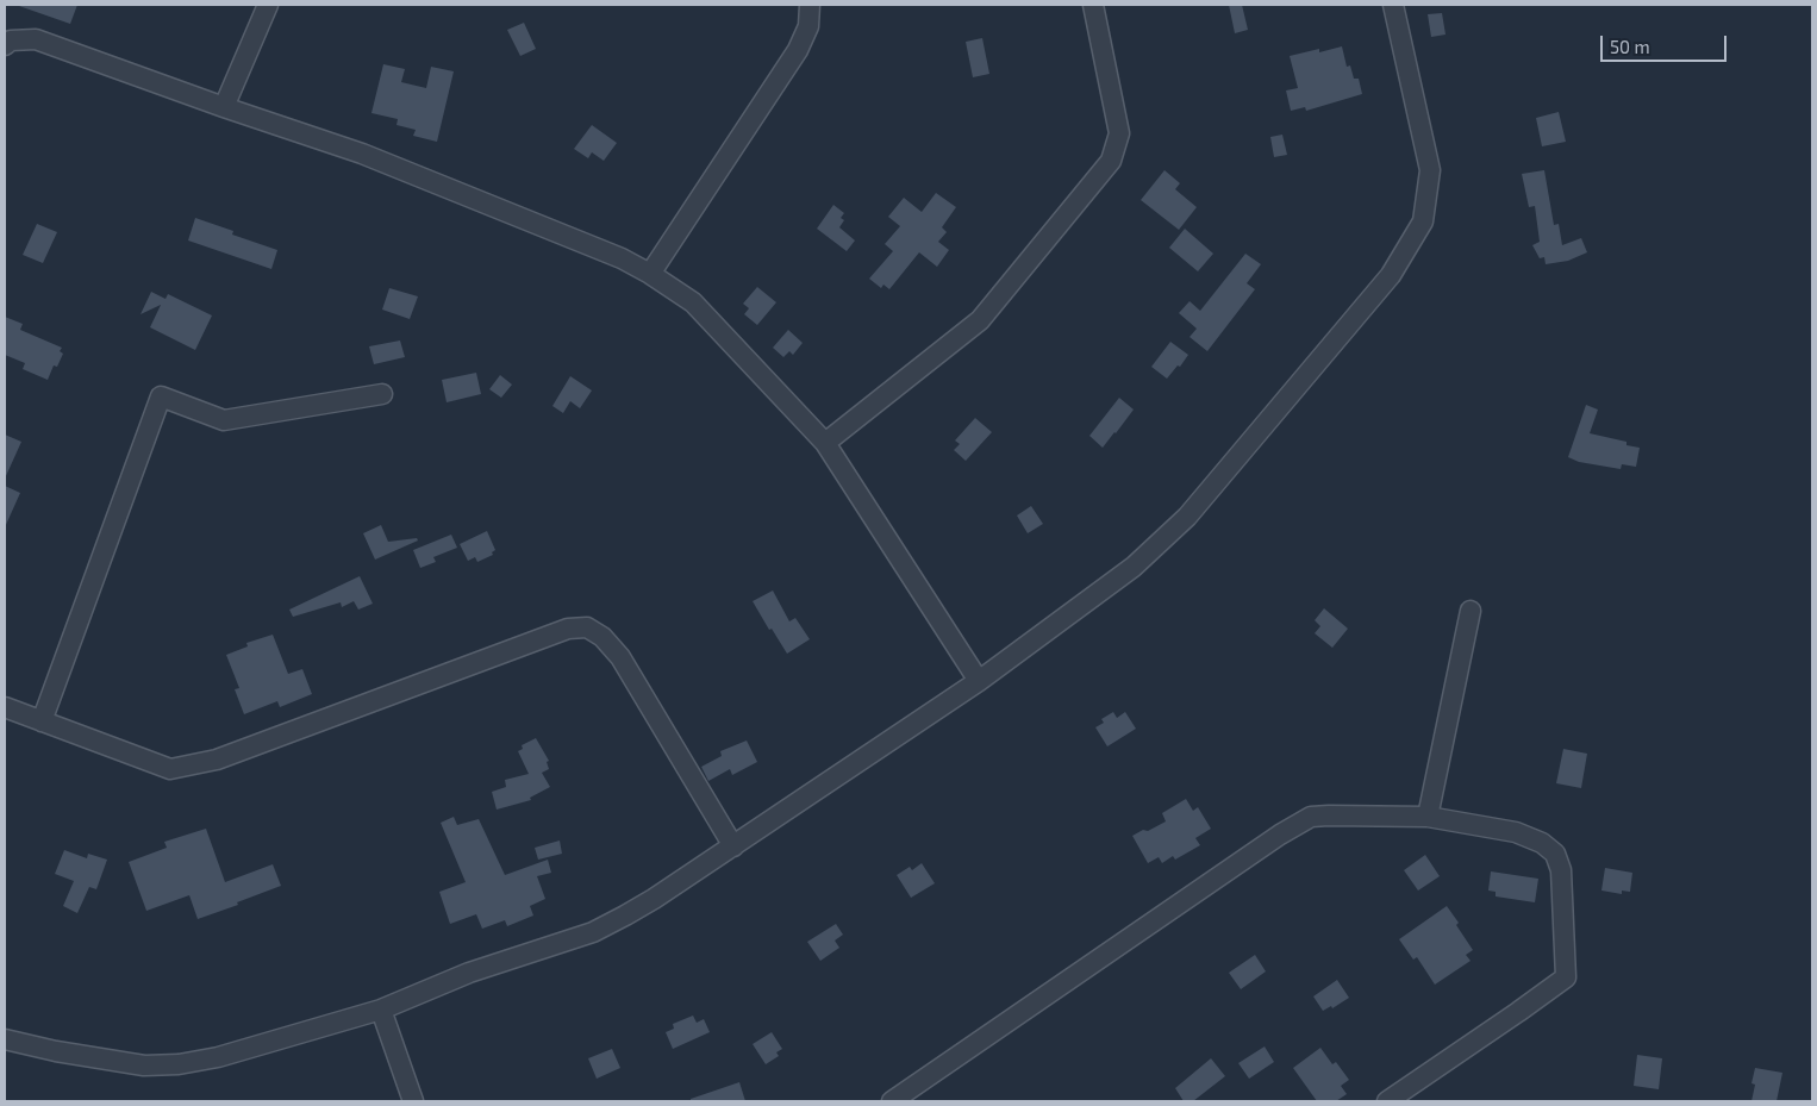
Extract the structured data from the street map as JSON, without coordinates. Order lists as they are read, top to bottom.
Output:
{
  "scale_bar": "50 m"
}
